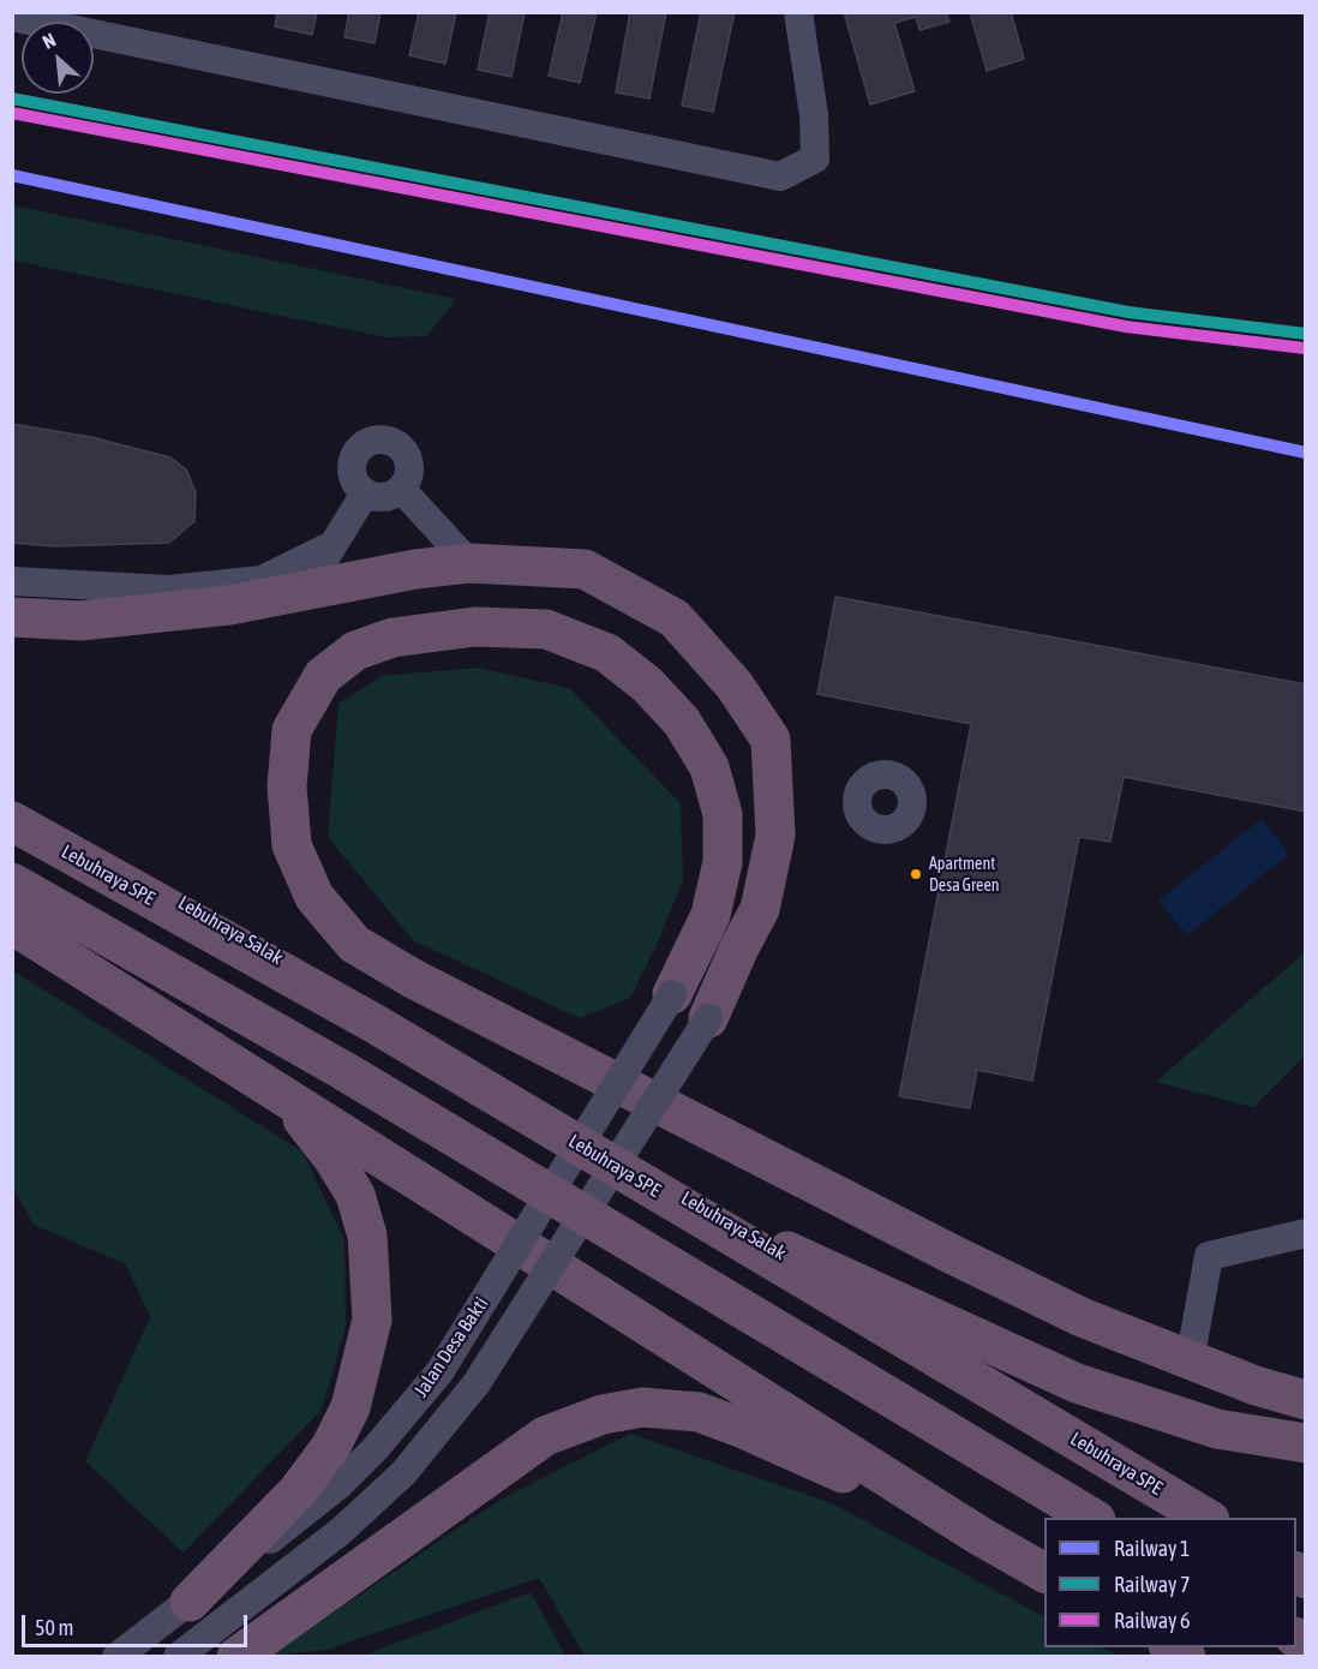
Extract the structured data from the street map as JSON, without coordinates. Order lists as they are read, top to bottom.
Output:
{
  "streets": {
    "highway": ["Lebuhraya SPE", "Lebuhraya Salak"],
    "street": ["Jalan Desa Bakti"]
  },
  "places": ["Apartment Desa Green"],
  "lines": ["rail line 7", "rail line 6", "rail line 1"],
  "legend": ["Railway 1", "Railway 7", "Railway 6"],
  "scale_bar": "50 m",
  "north": "top left"
}
